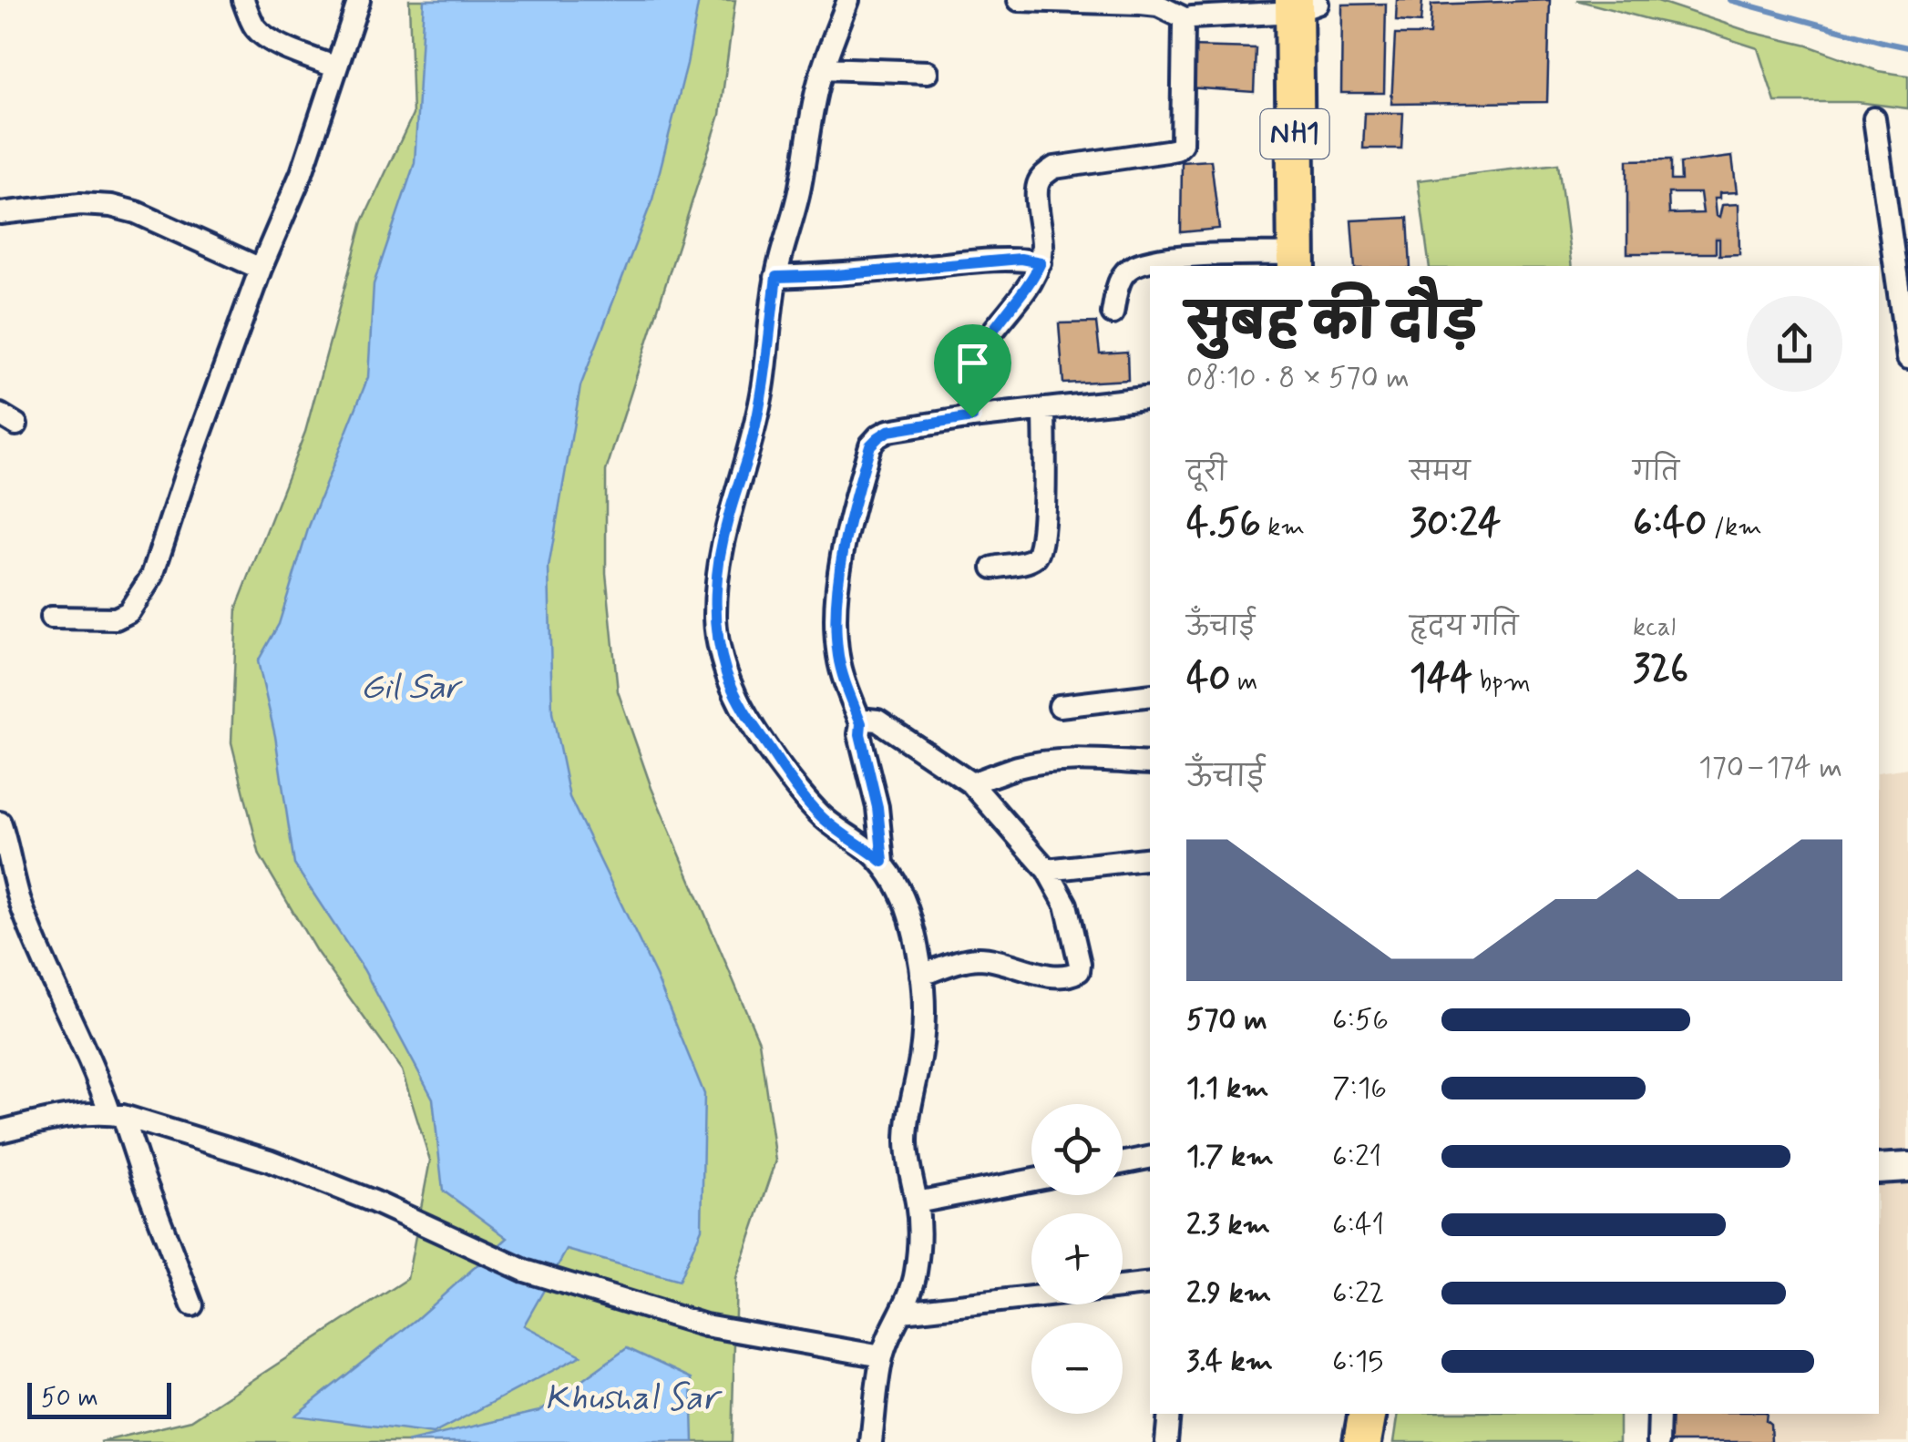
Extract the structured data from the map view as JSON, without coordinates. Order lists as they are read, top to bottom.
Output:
{
  "streets": {
    "highway": ["NH1"]
  },
  "water": ["Gil Sar", "Khushal Sar"],
  "scale_bar": "50 m",
  "page": {
    "heading": ["सुबह की दौड़", "08:10 · 8 × 570 m"],
    "stats": [
      ["दूरी", "4.56 km"],
      ["समय", "30:24"],
      ["गति", "6:40 /km"],
      ["ऊँचाई", "40 m"],
      ["हृदय गति", "144 bpm"],
      ["kcal", "326"]
    ],
    "chart": ["ऊँचाई", "170–174 m"],
    "list": [
      {
        "name": "570 m",
        "note": "6:56"
      },
      {
        "name": "1.1 km",
        "note": "7:16"
      },
      {
        "name": "1.7 km",
        "note": "6:21"
      },
      {
        "name": "2.3 km",
        "note": "6:41"
      },
      {
        "name": "2.9 km",
        "note": "6:22"
      },
      {
        "name": "3.4 km",
        "note": "6:15"
      }
    ],
    "map_buttons": ["+", "−"],
    "scale": "50 m"
  }
}
